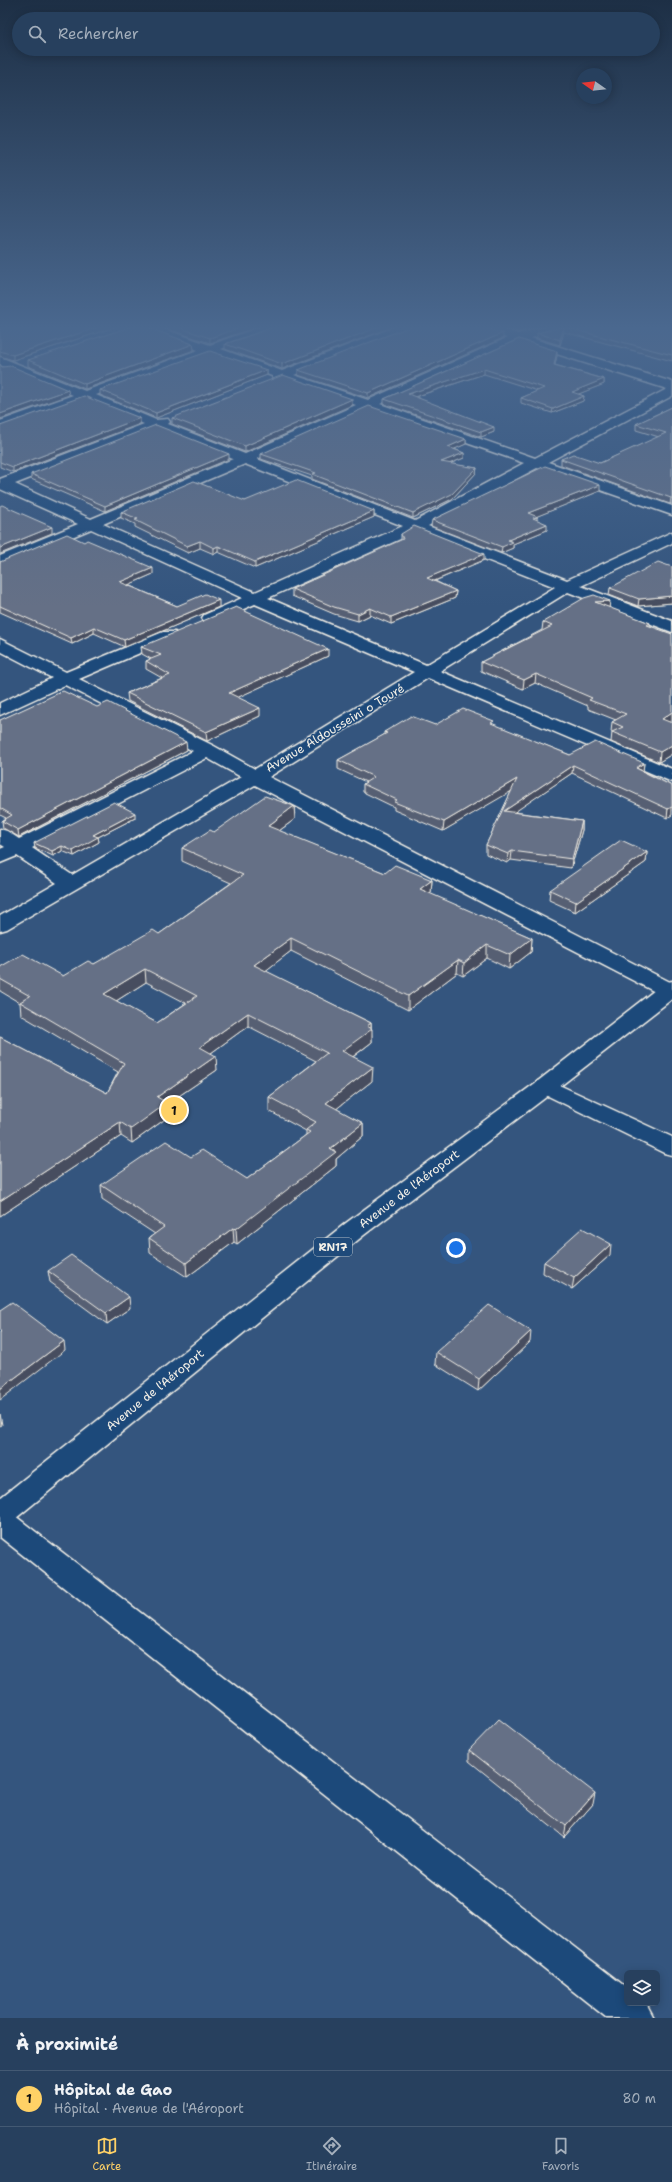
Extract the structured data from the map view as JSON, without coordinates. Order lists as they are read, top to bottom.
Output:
{
  "streets": {
    "street": ["Avenue Aldousseini o Touré", "Avenue de l'Aéroport", "RN17"]
  },
  "north": "left",
  "page": {
    "search": "Rechercher",
    "pins": "1",
    "heading": "À proximité",
    "list": [
      {
        "mark": "1",
        "name": "Hôpital de Gao",
        "note": "Hôpital · Avenue de l'Aéroport",
        "value": "80 m"
      }
    ],
    "nav": ["Carte", "Itinéraire", "Favoris"]
  }
}
